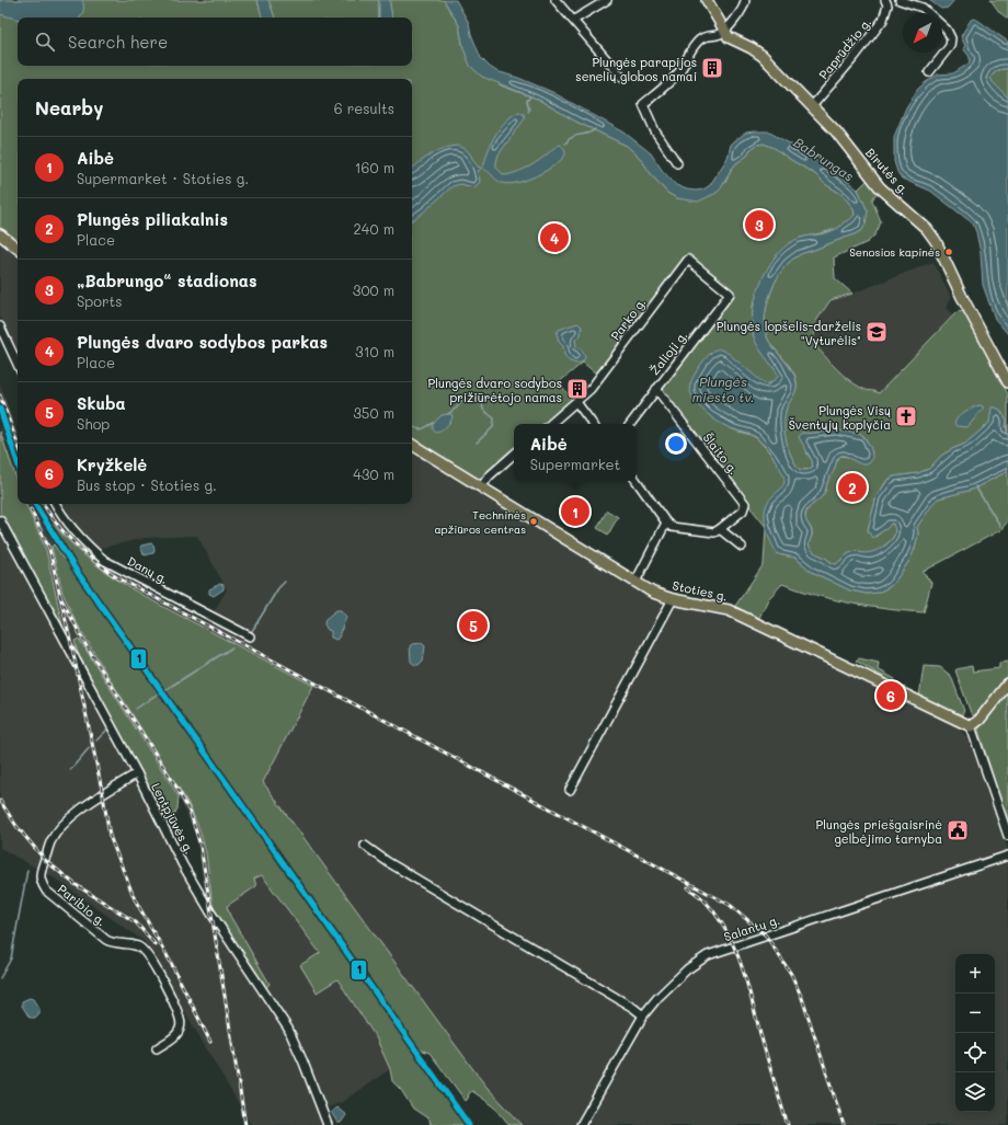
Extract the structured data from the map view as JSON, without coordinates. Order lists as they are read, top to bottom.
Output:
{
  "streets": {
    "main road": ["Birutės g.", "Stoties g."],
    "street": [
      "Paprūdžio g.",
      "Parko g.",
      "Žalioji g.",
      "Šlaito g.",
      "Danų g.",
      "Lentpjūvės g.",
      "Paribio g.",
      "Salantų g."
    ]
  },
  "crossings": [
    ["Paprūdžio g.", "Birutės g."],
    ["Parko g.", "Žalioji g."],
    ["Žalioji g.", "Šlaito g."],
    ["Lentpjūvės g.", "Paribio g."]
  ],
  "water": ["Babrungas", "Plungės miesto tv."],
  "places": {
    "building": ["Plungės parapijos senelių globos namai", "Plungės dvaro sodybos prižiūrėtojo namas"],
    "other": ["Senosios kapinės", "Techninės apžiūros centras"],
    "school or university": ["Plungės lopšelis-darželis \"Vyturėlis\""],
    "church": ["Plungės Visų Šventųjų koplyčia"],
    "public building": ["Plungės priešgaisrinė gelbėjimo tarnyba"]
  },
  "lines": ["transit line 1"],
  "north": "bottom left",
  "page": {
    "search": "Search here",
    "heading": ["Nearby", "6 results"],
    "list": [
      {
        "mark": "1",
        "name": "Aibė",
        "note": "Supermarket · Stoties g.",
        "value": "160 m"
      },
      {
        "mark": "2",
        "name": "Plungės piliakalnis",
        "note": "Place",
        "value": "240 m"
      },
      {
        "mark": "3",
        "name": "„Babrungo“ stadionas",
        "note": "Sports",
        "value": "300 m"
      },
      {
        "mark": "4",
        "name": "Plungės dvaro sodybos parkas",
        "note": "Place",
        "value": "310 m"
      },
      {
        "mark": "5",
        "name": "Skuba",
        "note": "Shop",
        "value": "350 m"
      },
      {
        "mark": "6",
        "name": "Kryžkelė",
        "note": "Bus stop · Stoties g.",
        "value": "430 m"
      }
    ],
    "pins": [
      "3",
      "4",
      "2",
      "1",
      "5",
      "6"
    ],
    "popup": ["Aibė", "Supermarket"],
    "map_buttons": ["+", "−"]
  }
}
